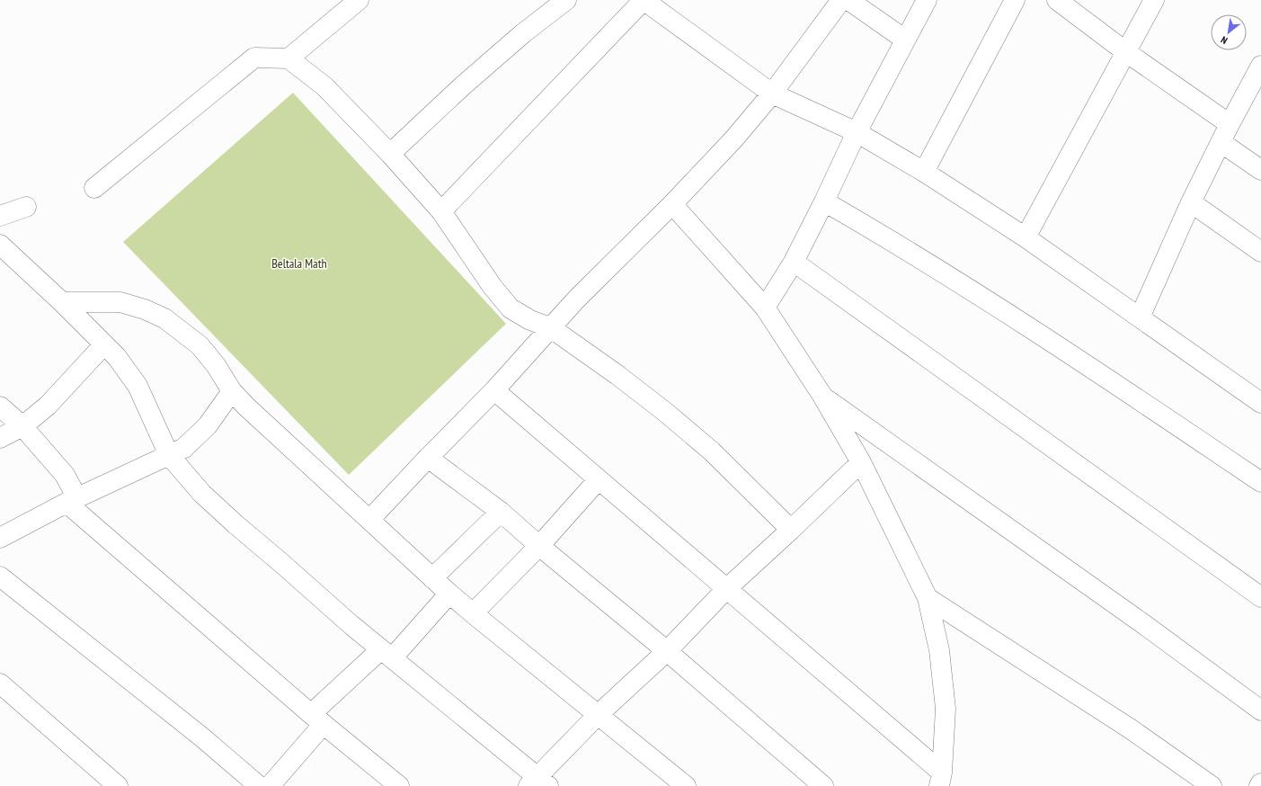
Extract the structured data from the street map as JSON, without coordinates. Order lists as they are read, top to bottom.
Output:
{
  "parks": ["Beltala Math"],
  "north": "bottom left"
}
